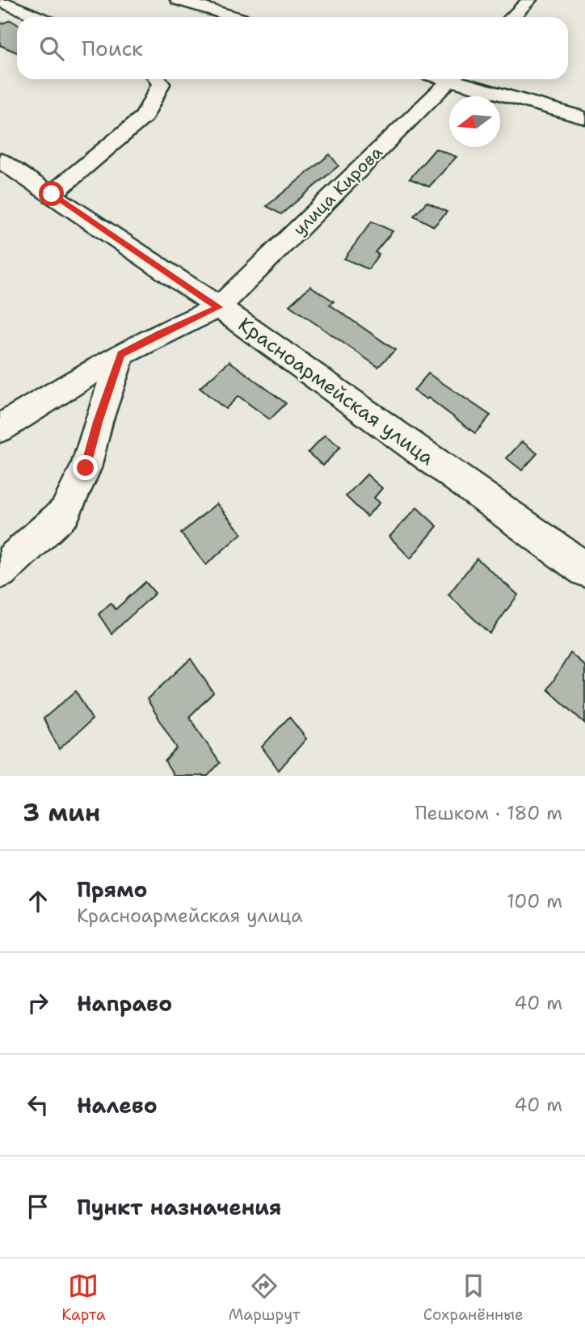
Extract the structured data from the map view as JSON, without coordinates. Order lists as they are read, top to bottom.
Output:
{
  "streets": {
    "street": ["улица Кирова", "Красноармейская улица"]
  },
  "crossings": [
    ["улица Кирова", "Красноармейская улица"]
  ],
  "north": "left",
  "page": {
    "search": "Поиск",
    "heading": ["3 мин", "Пешком · 180 m"],
    "list": [
      ["Прямо", "Красноармейская улица", "100 m"],
      ["Направо", "40 m"],
      ["Налево", "40 m"],
      "Пункт назначения"
    ],
    "nav": ["Карта", "Маршрут", "Сохранённые"]
  }
}
